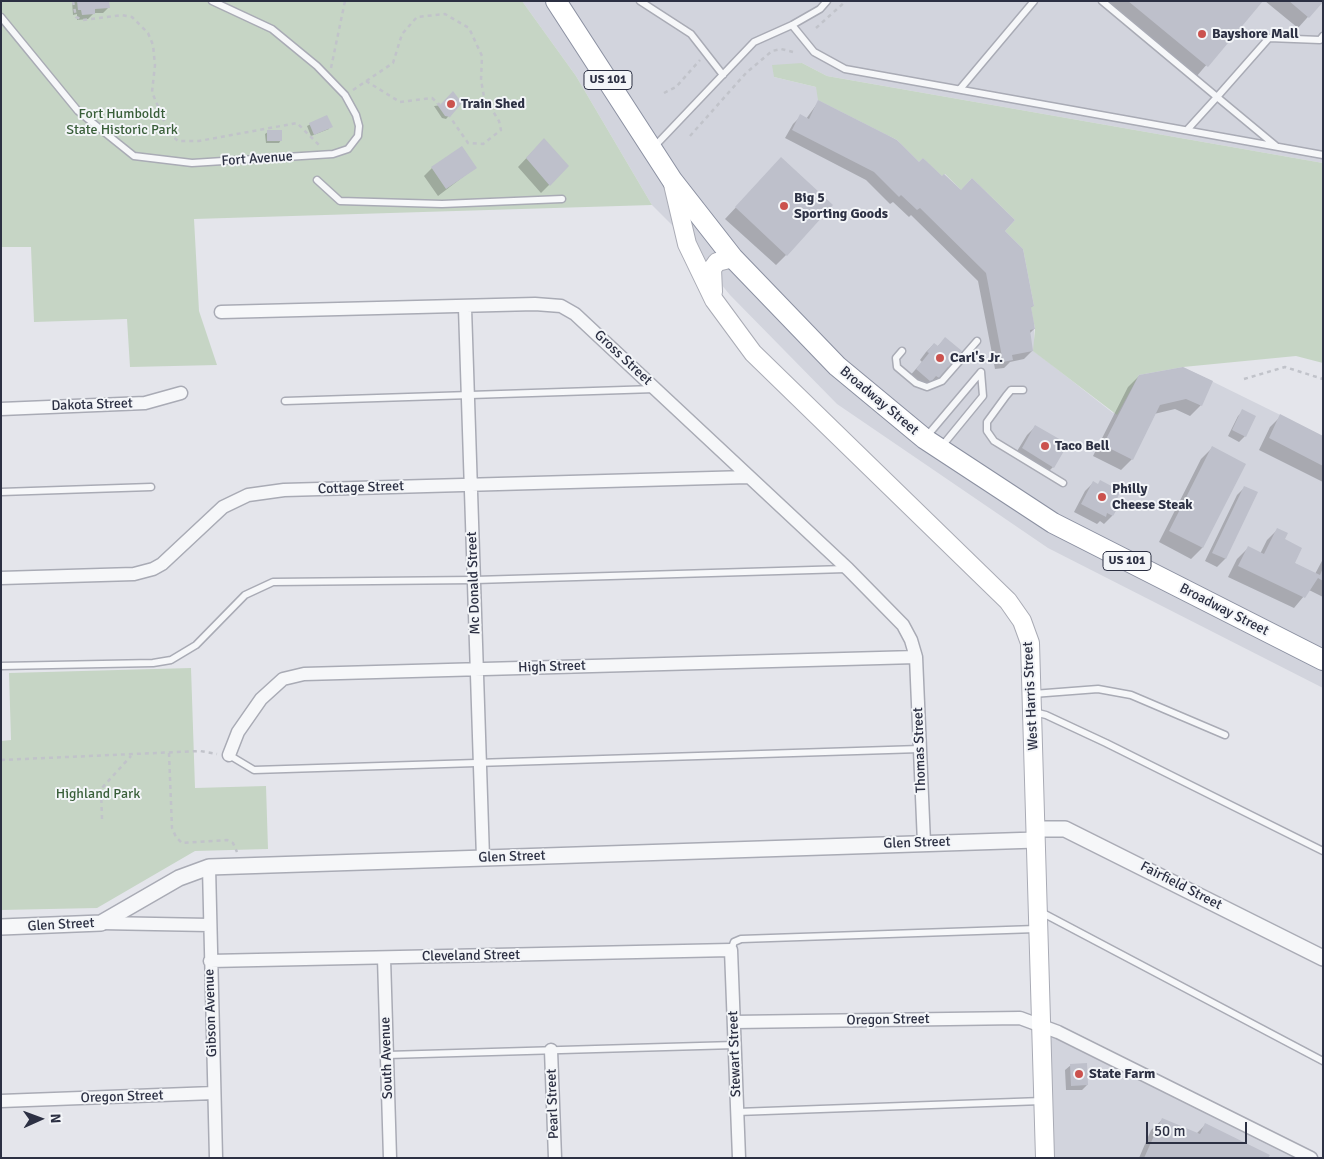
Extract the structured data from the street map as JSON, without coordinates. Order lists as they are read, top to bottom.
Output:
{
  "streets": {
    "highway": ["US 101", "Broadway Street"],
    "main road": ["West Harris Street"],
    "street": [
      "Gross Street",
      "Dakota Street",
      "Cottage Street",
      "Mc Donald Street",
      "High Street",
      "Thomas Street",
      "Glen Street",
      "Fairfield Street",
      "Cleveland Street",
      "Gibson Avenue",
      "Oregon Street",
      "Stewart Street",
      "South Avenue",
      "Pearl Street"
    ],
    "lane": ["Fort Avenue"]
  },
  "crossings": [
    ["Gross Street", "Cottage Street"],
    ["Gross Street", "Mc Donald Street"],
    ["Gross Street", "High Street"],
    ["Gross Street", "Thomas Street"],
    ["Broadway Street", "West Harris Street"],
    ["Cottage Street", "Mc Donald Street"],
    ["Mc Donald Street", "High Street"],
    ["Mc Donald Street", "Glen Street"],
    ["High Street", "Thomas Street"],
    ["West Harris Street", "Glen Street"],
    ["West Harris Street", "Fairfield Street"],
    ["West Harris Street", "Oregon Street"],
    ["Thomas Street", "Glen Street"],
    ["Glen Street", "Fairfield Street"],
    ["Glen Street", "Gibson Avenue"],
    ["Cleveland Street", "Gibson Avenue"],
    ["Cleveland Street", "Stewart Street"],
    ["Cleveland Street", "South Avenue"],
    ["Gibson Avenue", "Oregon Street"],
    ["Oregon Street", "Stewart Street"]
  ],
  "parks": ["Fort Humboldt State Historic Park", "Highland Park"],
  "places": [
    "Bayshore Mall",
    "Train Shed",
    "Big 5 Sporting Goods",
    "Carl's Jr.",
    "Taco Bell",
    "Philly Cheese Steak",
    "State Farm"
  ],
  "scale_bar": "50 m",
  "north": "right"
}
